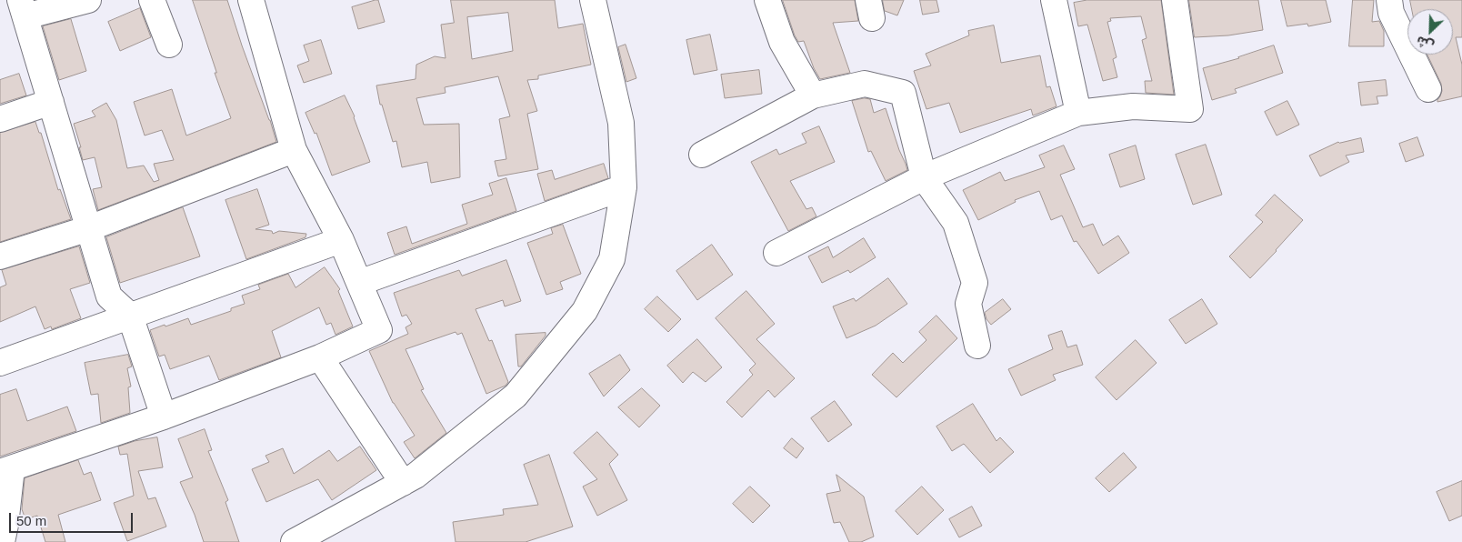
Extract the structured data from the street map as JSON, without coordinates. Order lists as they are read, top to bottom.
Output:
{
  "scale_bar": "50 m",
  "north": "bottom left"
}
